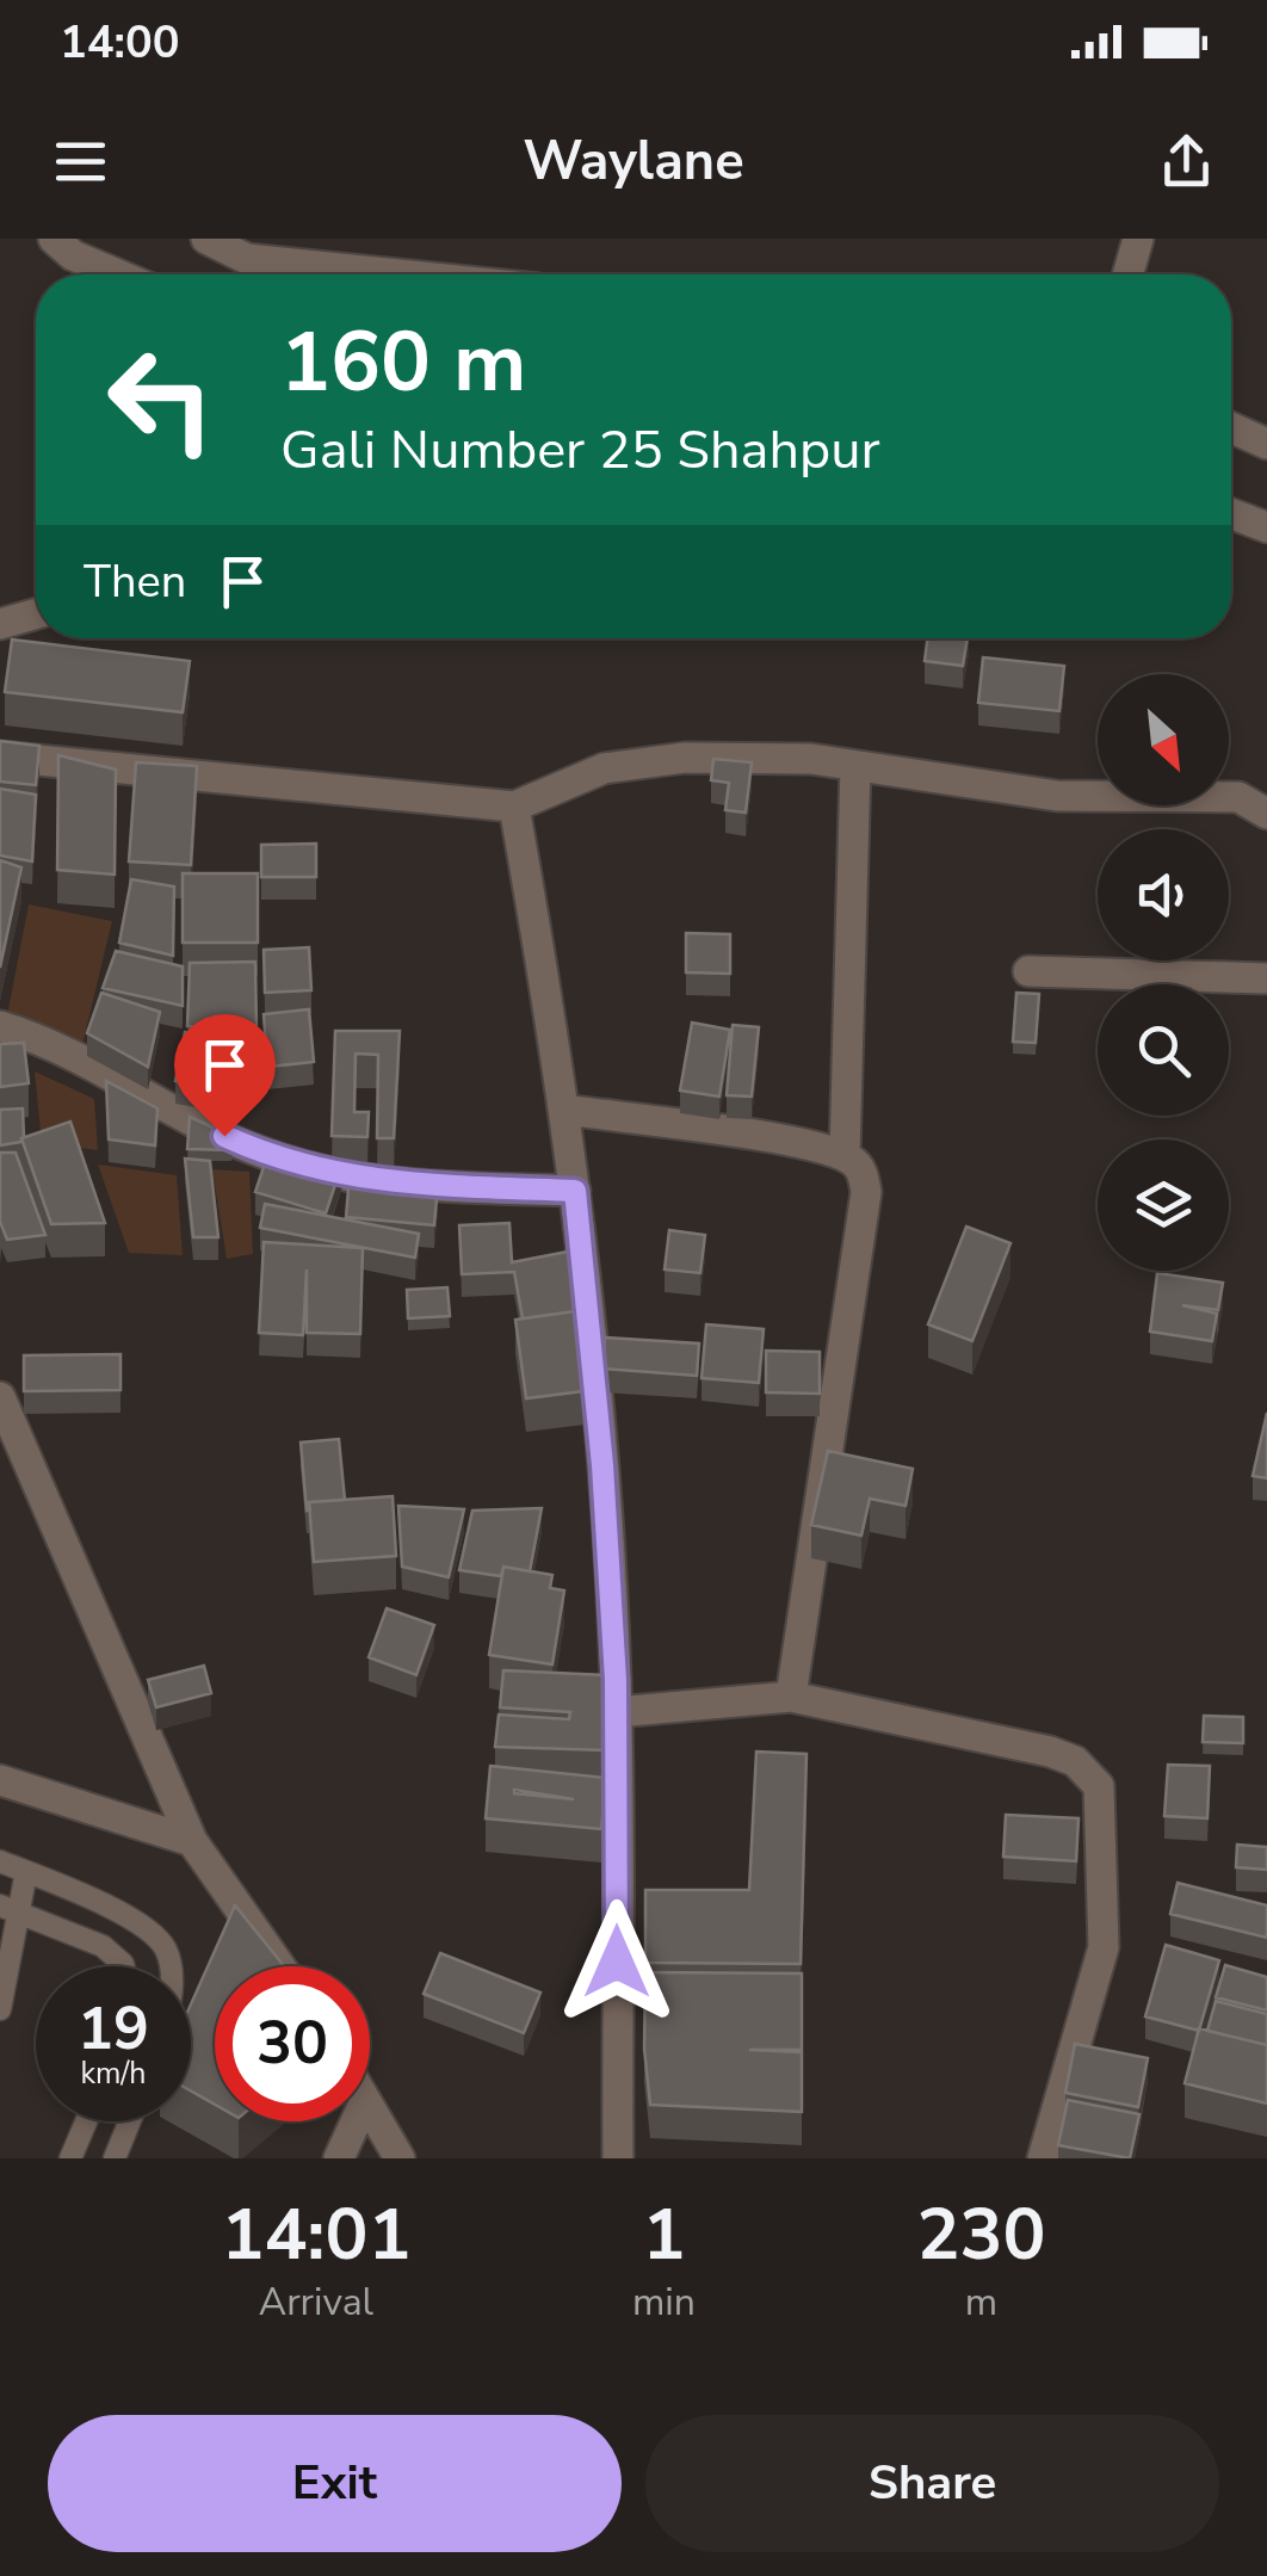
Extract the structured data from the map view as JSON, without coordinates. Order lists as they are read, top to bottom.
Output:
{
  "north": "bottom right",
  "page": {
    "status": "14:00",
    "header": "Waylane",
    "turn": ["160 m", "Gali Number 25 Shahpur"],
    "then": "Then",
    "speed": "19 km/h",
    "limit": "30",
    "eta": [
      "14:01",
      "Arrival",
      "1",
      "min",
      "230",
      "m"
    ],
    "buttons": ["Exit", "Share"]
  }
}
